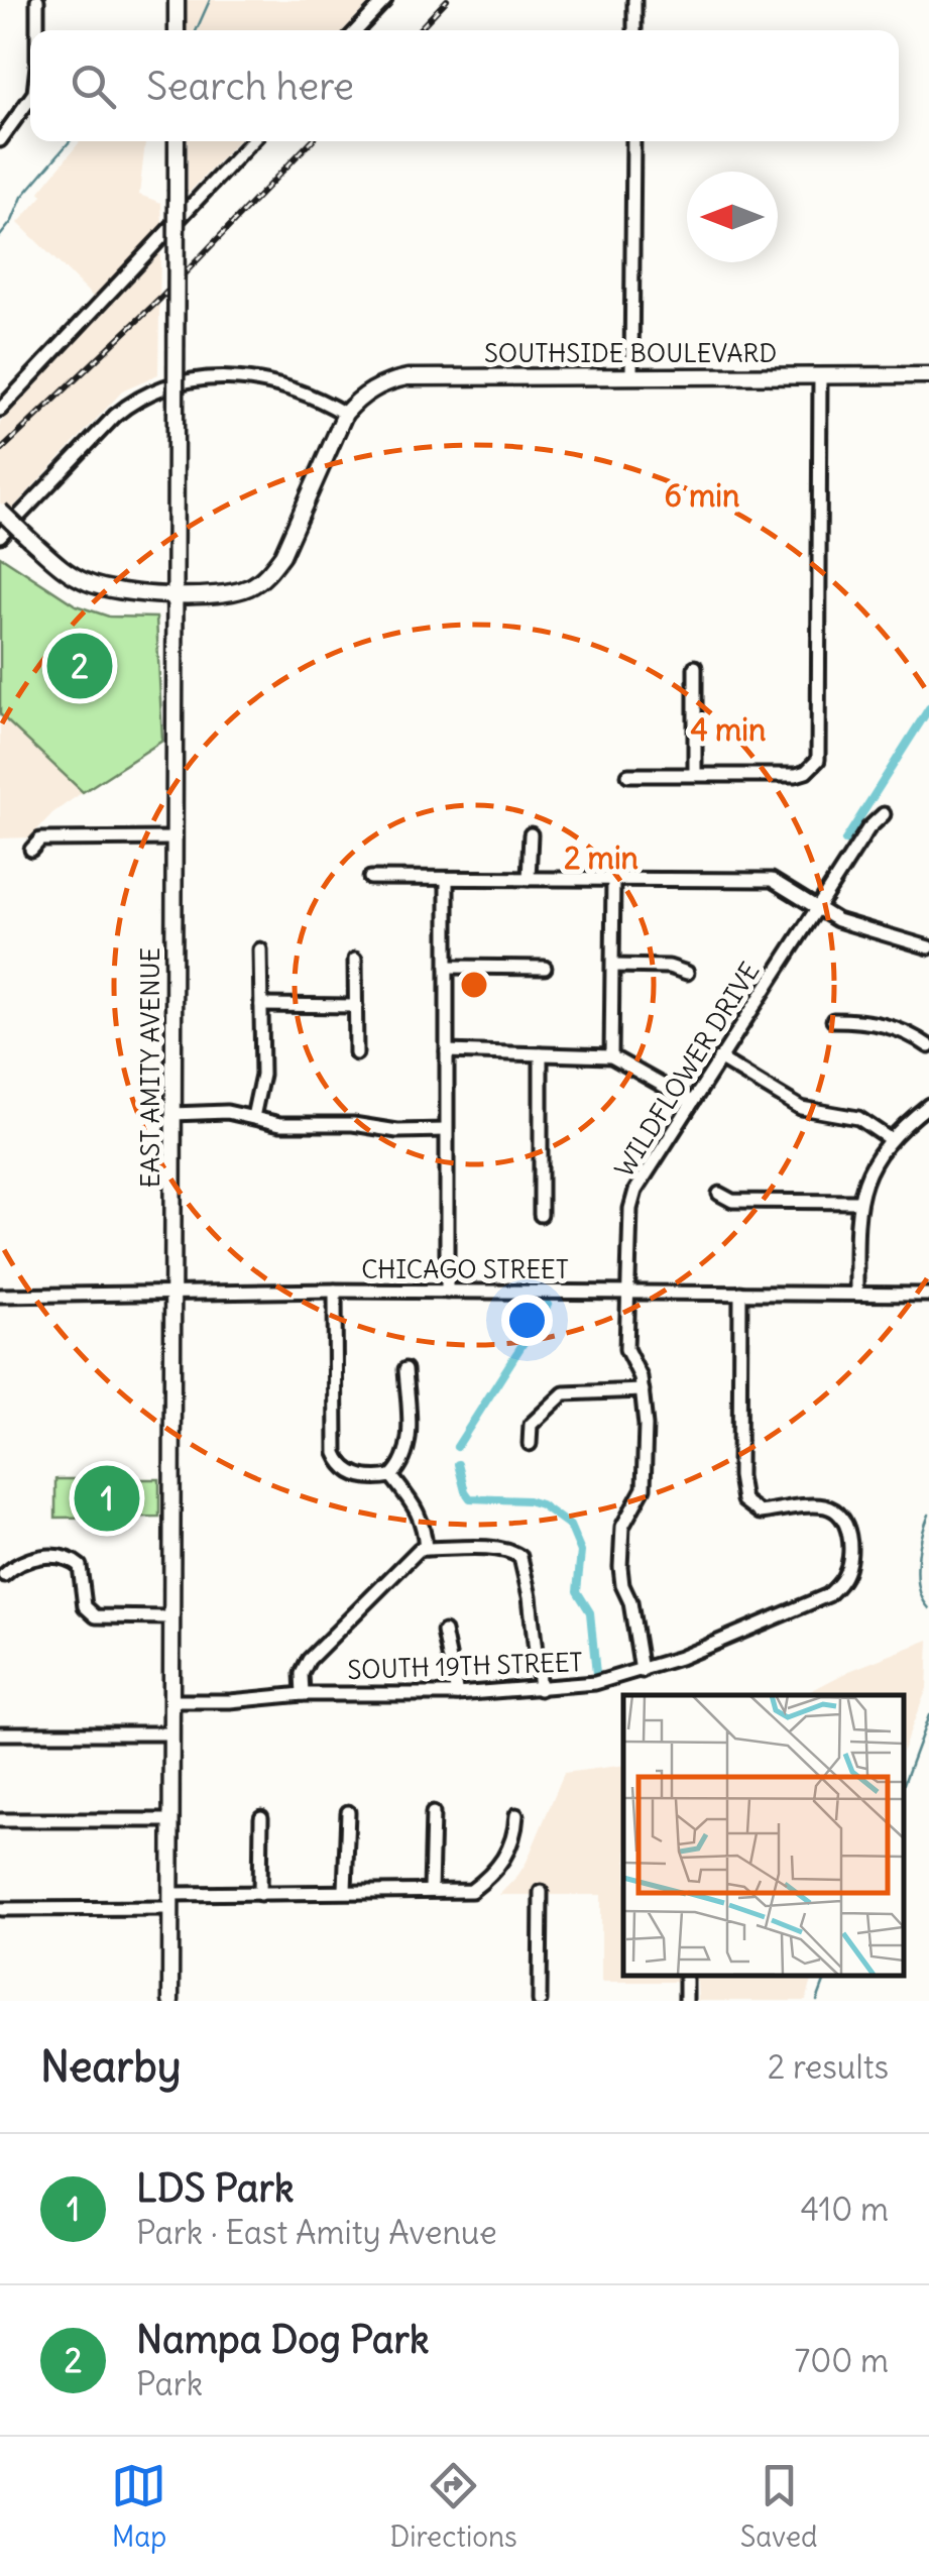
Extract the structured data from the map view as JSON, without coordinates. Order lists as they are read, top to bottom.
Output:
{
  "streets": {
    "main road": ["SOUTHSIDE BOULEVARD", "EAST AMITY AVENUE"],
    "street": ["WILDFLOWER DRIVE", "CHICAGO STREET", "SOUTH 19TH STREET"]
  },
  "crossings": [
    ["EAST AMITY AVENUE", "CHICAGO STREET"],
    ["EAST AMITY AVENUE", "SOUTH 19TH STREET"],
    ["WILDFLOWER DRIVE", "CHICAGO STREET"],
    ["WILDFLOWER DRIVE", "SOUTH 19TH STREET"],
    ["CHICAGO STREET", "SOUTH 19TH STREET"]
  ],
  "north": "left",
  "page": {
    "search": "Search here",
    "pins": ["2", "1"],
    "heading": ["Nearby", "2 results"],
    "list": [
      {
        "mark": "1",
        "name": "LDS Park",
        "note": "Park · East Amity Avenue",
        "value": "410 m"
      },
      {
        "mark": "2",
        "name": "Nampa Dog Park",
        "note": "Park",
        "value": "700 m"
      }
    ],
    "nav": ["Map", "Directions", "Saved"]
  },
  "rings": ["6 min", "4 min", "2 min"]
}
